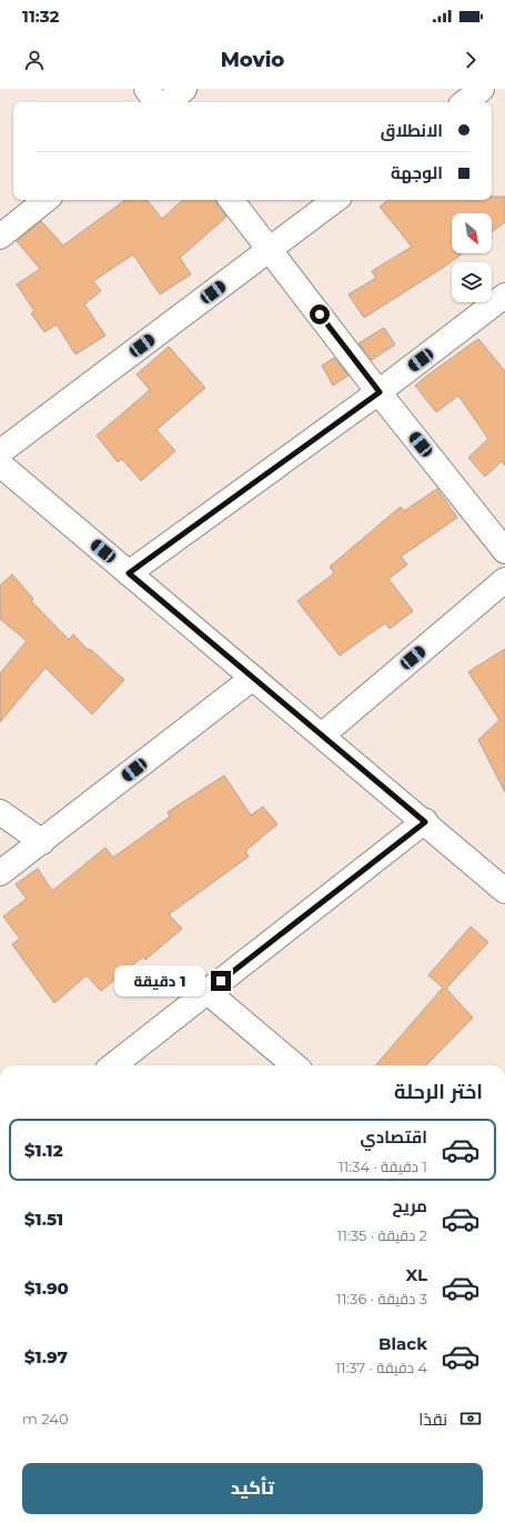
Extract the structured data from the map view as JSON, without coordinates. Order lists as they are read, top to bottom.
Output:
{
  "north": "bottom right",
  "page": {
    "status": "11:32",
    "header": "Movio",
    "banner": ["الانطلاق", "الوجهة"],
    "bubble": "1 دقيقة",
    "heading": "اختر الرحلة",
    "list": [
      {
        "name": "اقتصادي",
        "note": "1 دقيقة · 11:34",
        "value": "$1.12"
      },
      {
        "name": "مريح",
        "note": "2 دقيقة · 11:35",
        "value": "$1.51"
      },
      {
        "name": "XL",
        "note": "3 دقيقة · 11:36",
        "value": "$1.90"
      },
      {
        "name": "Black",
        "note": "4 دقيقة · 11:37",
        "value": "$1.97"
      }
    ],
    "pay": ["نقدًا", "240 m"],
    "buttons": "تأكيد"
  }
}
